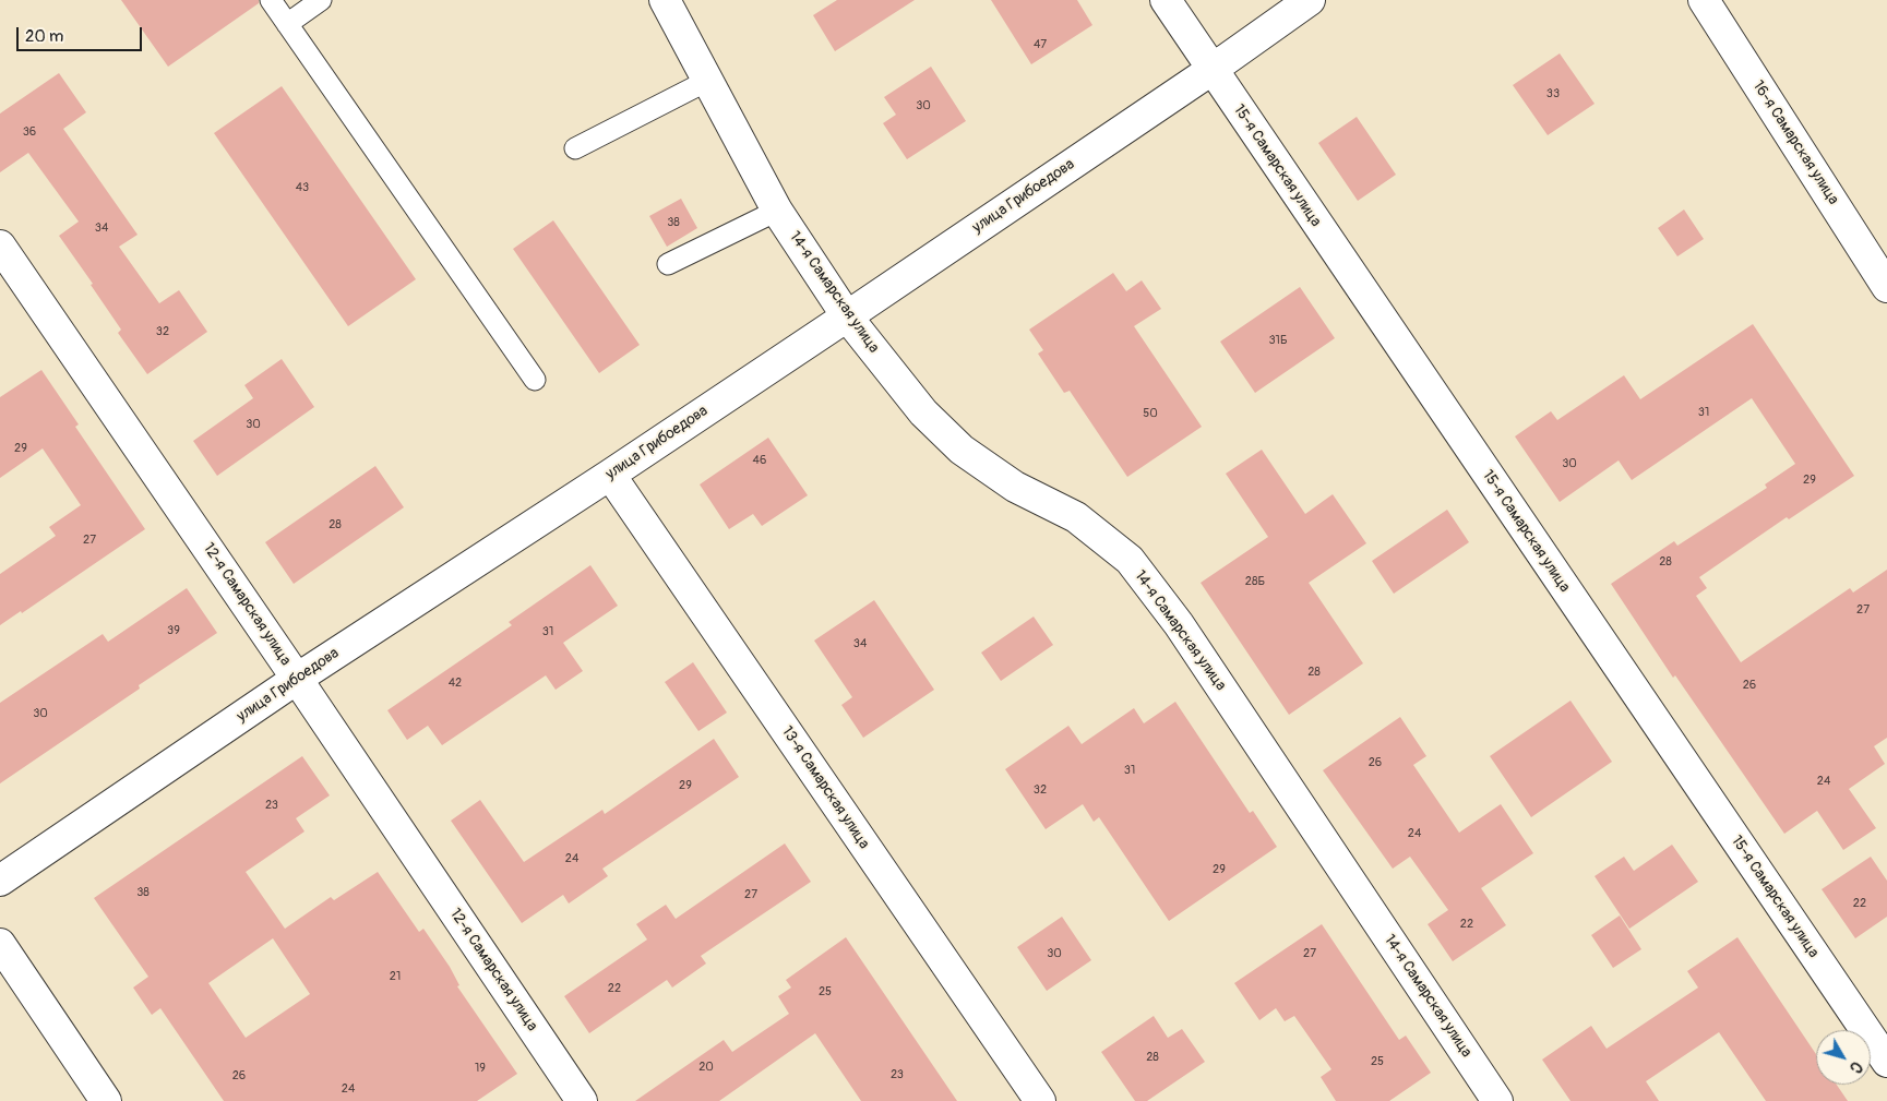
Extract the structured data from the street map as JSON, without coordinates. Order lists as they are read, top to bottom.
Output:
{
  "streets": {
    "street": [
      "16-я Самарская улица",
      "15-я Самарская улица",
      "улица Грибоедова",
      "14-я Самарская улица",
      "12-я Самарская улица",
      "13-я Самарская улица"
    ]
  },
  "crossings": [
    ["15-я Самарская улица", "улица Грибоедова"],
    ["улица Грибоедова", "14-я Самарская улица"],
    ["улица Грибоедова", "12-я Самарская улица"],
    ["улица Грибоедова", "13-я Самарская улица"]
  ],
  "house_numbers": [
    "47",
    "33",
    "30",
    "36",
    "43",
    "38",
    "34",
    "32",
    "31Б",
    "31",
    "50",
    "30",
    "29",
    "46",
    "30",
    "29",
    "28",
    "27",
    "28",
    "28Б",
    "27",
    "39",
    "31",
    "34",
    "28",
    "42",
    "26",
    "30",
    "26",
    "31",
    "24",
    "29",
    "32",
    "23",
    "24",
    "24",
    "29",
    "38",
    "27",
    "22",
    "22",
    "30",
    "27",
    "21",
    "22",
    "25",
    "28",
    "25",
    "20",
    "19",
    "23",
    "26",
    "24"
  ],
  "scale_bar": "20 m",
  "north": "bottom right"
}
